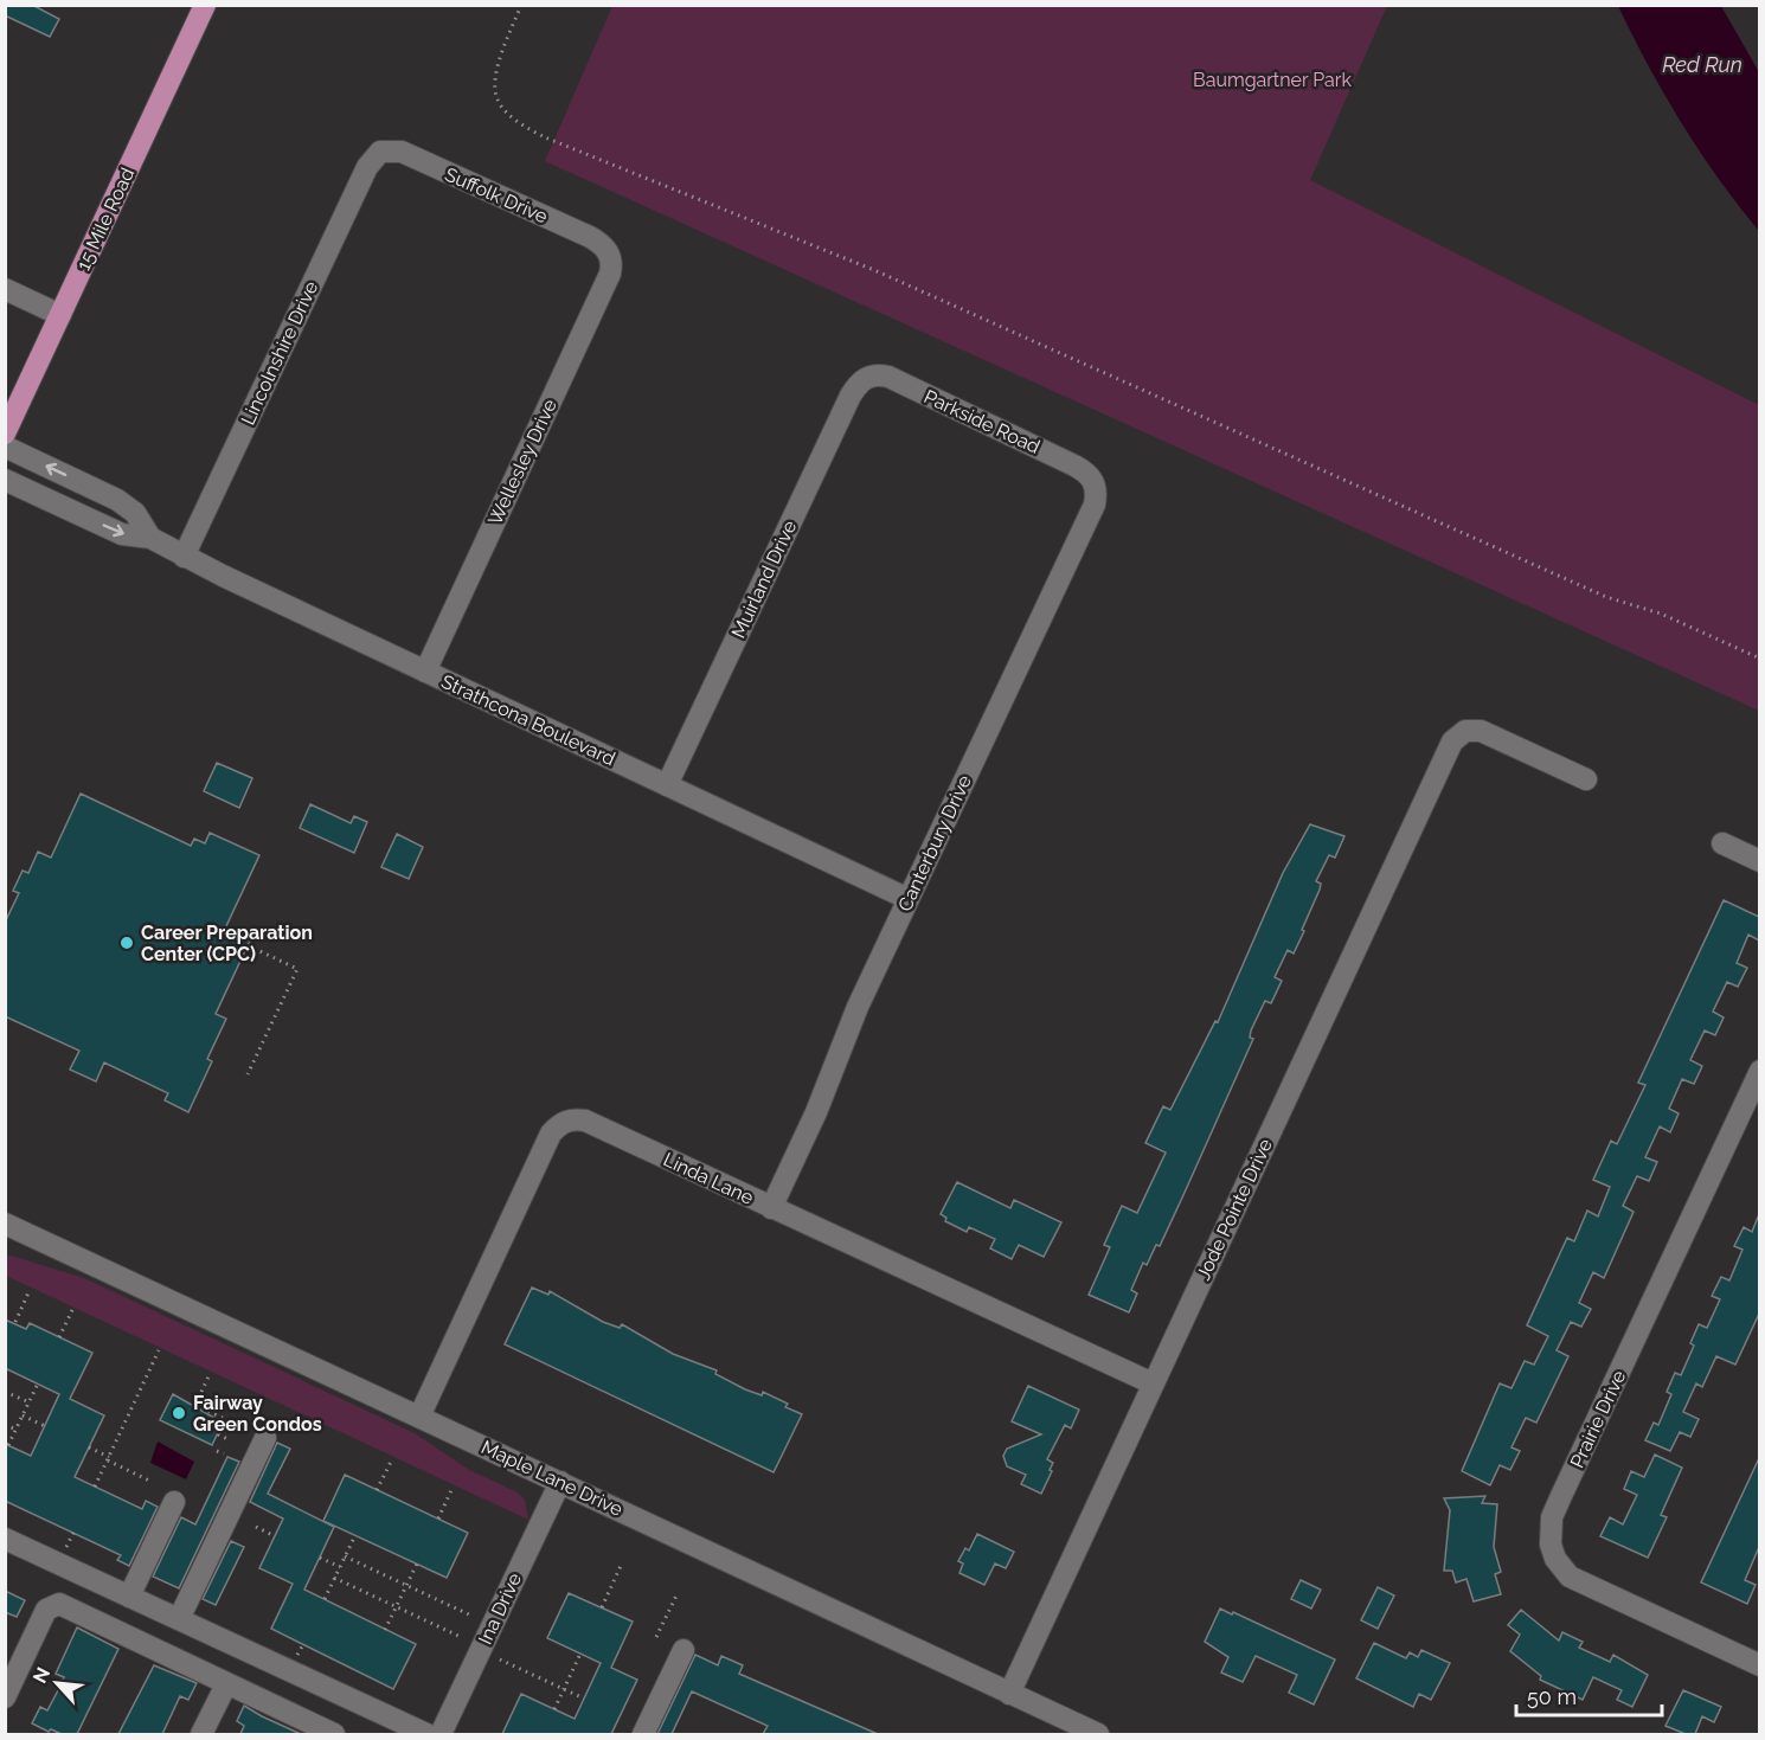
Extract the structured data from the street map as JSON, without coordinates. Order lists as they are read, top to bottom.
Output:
{
  "streets": {
    "main road": ["15 Mile Road"],
    "street": [
      "Suffolk Drive",
      "Lincolnshire Drive",
      "Parkside Road",
      "Wellesley Drive",
      "Muirland Drive",
      "Strathcona Boulevard",
      "Canterbury Drive",
      "Linda Lane",
      "Jode Pointe Drive",
      "Prairie Drive",
      "Maple Lane Drive",
      "Ina Drive"
    ]
  },
  "crossings": [
    ["Suffolk Drive", "Lincolnshire Drive"],
    ["Suffolk Drive", "Wellesley Drive"],
    ["Lincolnshire Drive", "Strathcona Boulevard"],
    ["Parkside Road", "Muirland Drive"],
    ["Parkside Road", "Canterbury Drive"],
    ["Wellesley Drive", "Strathcona Boulevard"],
    ["Muirland Drive", "Strathcona Boulevard"],
    ["Strathcona Boulevard", "Canterbury Drive"],
    ["Canterbury Drive", "Linda Lane"],
    ["Linda Lane", "Jode Pointe Drive"],
    ["Linda Lane", "Maple Lane Drive"],
    ["Jode Pointe Drive", "Maple Lane Drive"],
    ["Maple Lane Drive", "Ina Drive"]
  ],
  "water": ["Red Run"],
  "parks": ["Baumgartner Park"],
  "places": ["Career Preparation Center (CPC)", "Fairway Green Condos"],
  "scale_bar": "50 m",
  "north": "top left"
}
